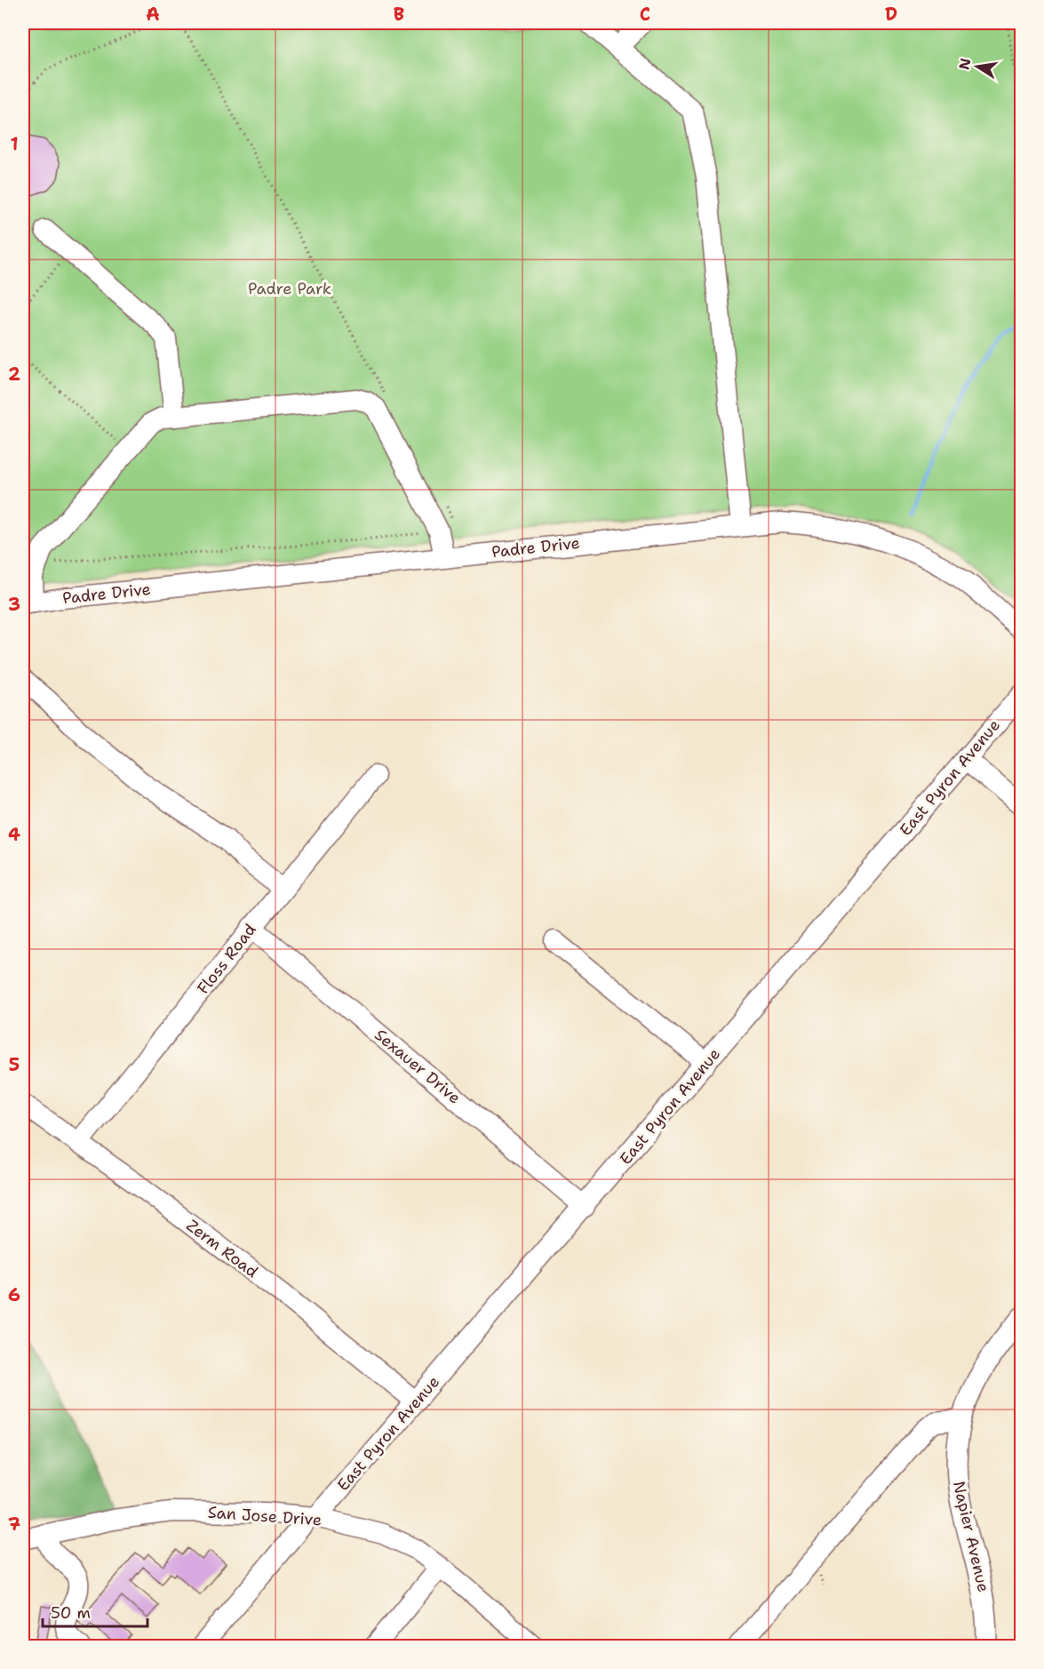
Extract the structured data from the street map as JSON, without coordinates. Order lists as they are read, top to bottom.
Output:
{
  "streets": {
    "street": [
      "Padre Drive",
      "East Pyron Avenue",
      "Floss Road",
      "Sexauer Drive",
      "Zerm Road",
      "San Jose Drive",
      "Napier Avenue"
    ]
  },
  "crossings": [
    ["East Pyron Avenue", "Sexauer Drive"],
    ["East Pyron Avenue", "Zerm Road"],
    ["East Pyron Avenue", "San Jose Drive"],
    ["Floss Road", "Sexauer Drive"],
    ["Floss Road", "Zerm Road"]
  ],
  "parks": ["Padre Park"],
  "scale_bar": "50 m",
  "north": "left",
  "grid": {
    "columns": [
      "A",
      "B",
      "C",
      "D"
    ],
    "rows": [
      "1",
      "2",
      "3",
      "4",
      "5",
      "6",
      "7"
    ]
  }
}
